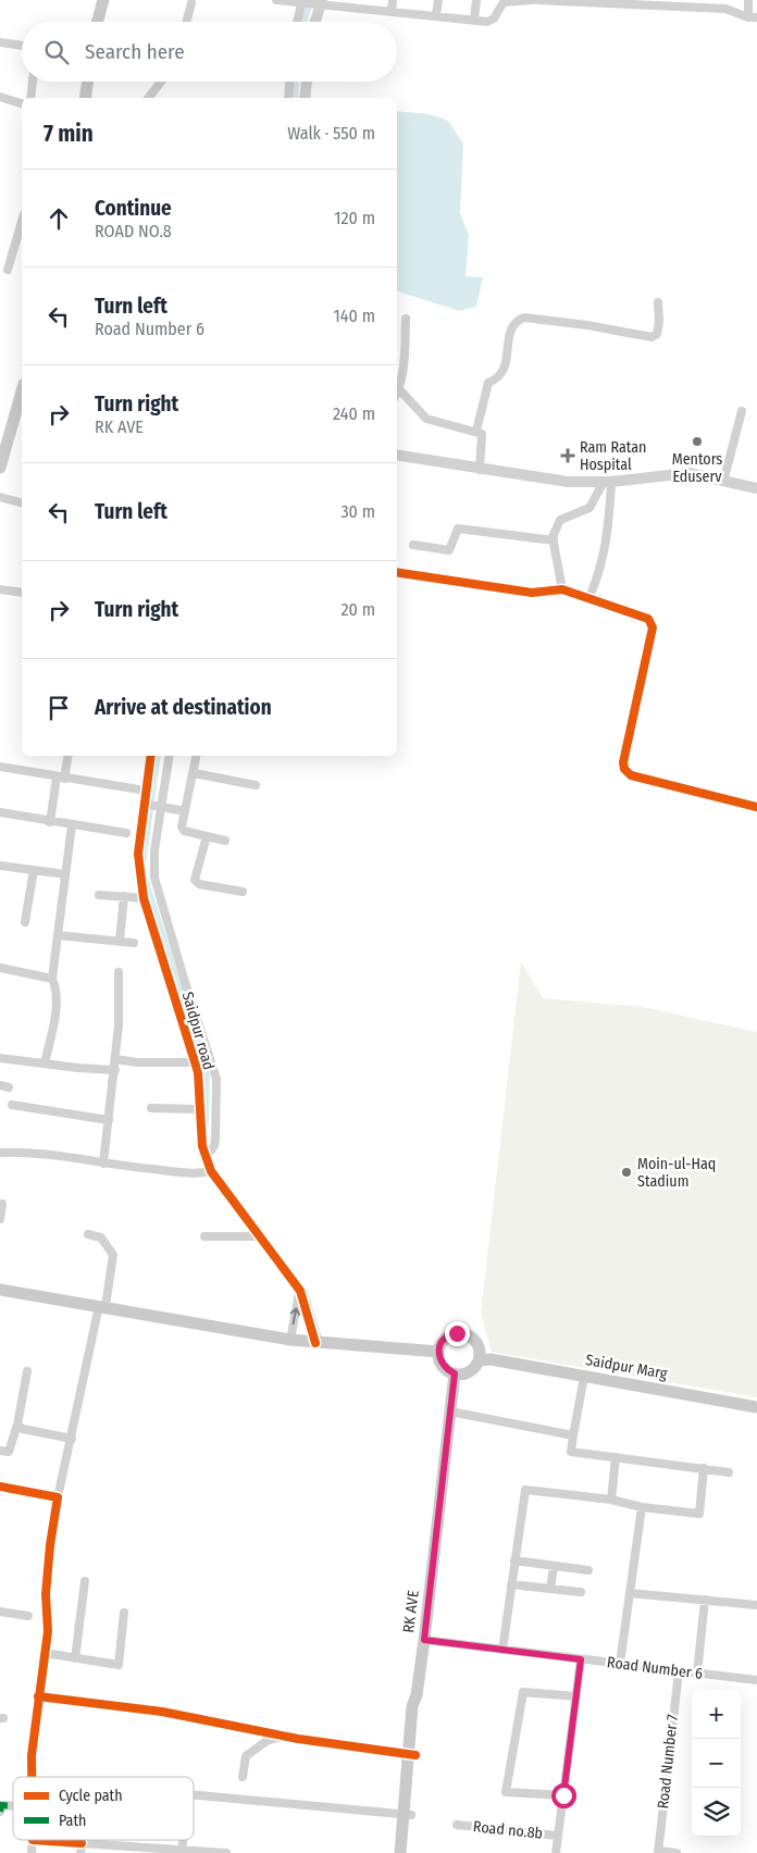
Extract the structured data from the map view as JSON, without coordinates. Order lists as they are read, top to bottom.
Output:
{
  "streets": {
    "main road": ["Saidpur Marg", "RK AVE"],
    "street": [
      "Saidpur road",
      "Road Number 6",
      "Road Number 7",
      "Road no.8b"
    ]
  },
  "crossings": [
    ["Saidpur Marg", "RK AVE"],
    ["RK AVE", "Road Number 6"],
    ["Road Number 6", "Road Number 7"]
  ],
  "places": {
    "other": ["Mentors Eduserv", "Moin-ul-Haq Stadium"],
    "health": ["Ram Ratan Hospital"]
  },
  "legend": ["Cycle path", "Path"],
  "page": {
    "search": "Search here",
    "heading": ["7 min", "Walk · 550 m"],
    "list": [
      ["Continue", "ROAD NO.8", "120 m"],
      ["Turn left", "Road Number 6", "140 m"],
      ["Turn right", "RK AVE", "240 m"],
      ["Turn left", "30 m"],
      ["Turn right", "20 m"],
      "Arrive at destination"
    ],
    "map_buttons": ["+", "−"]
  }
}
